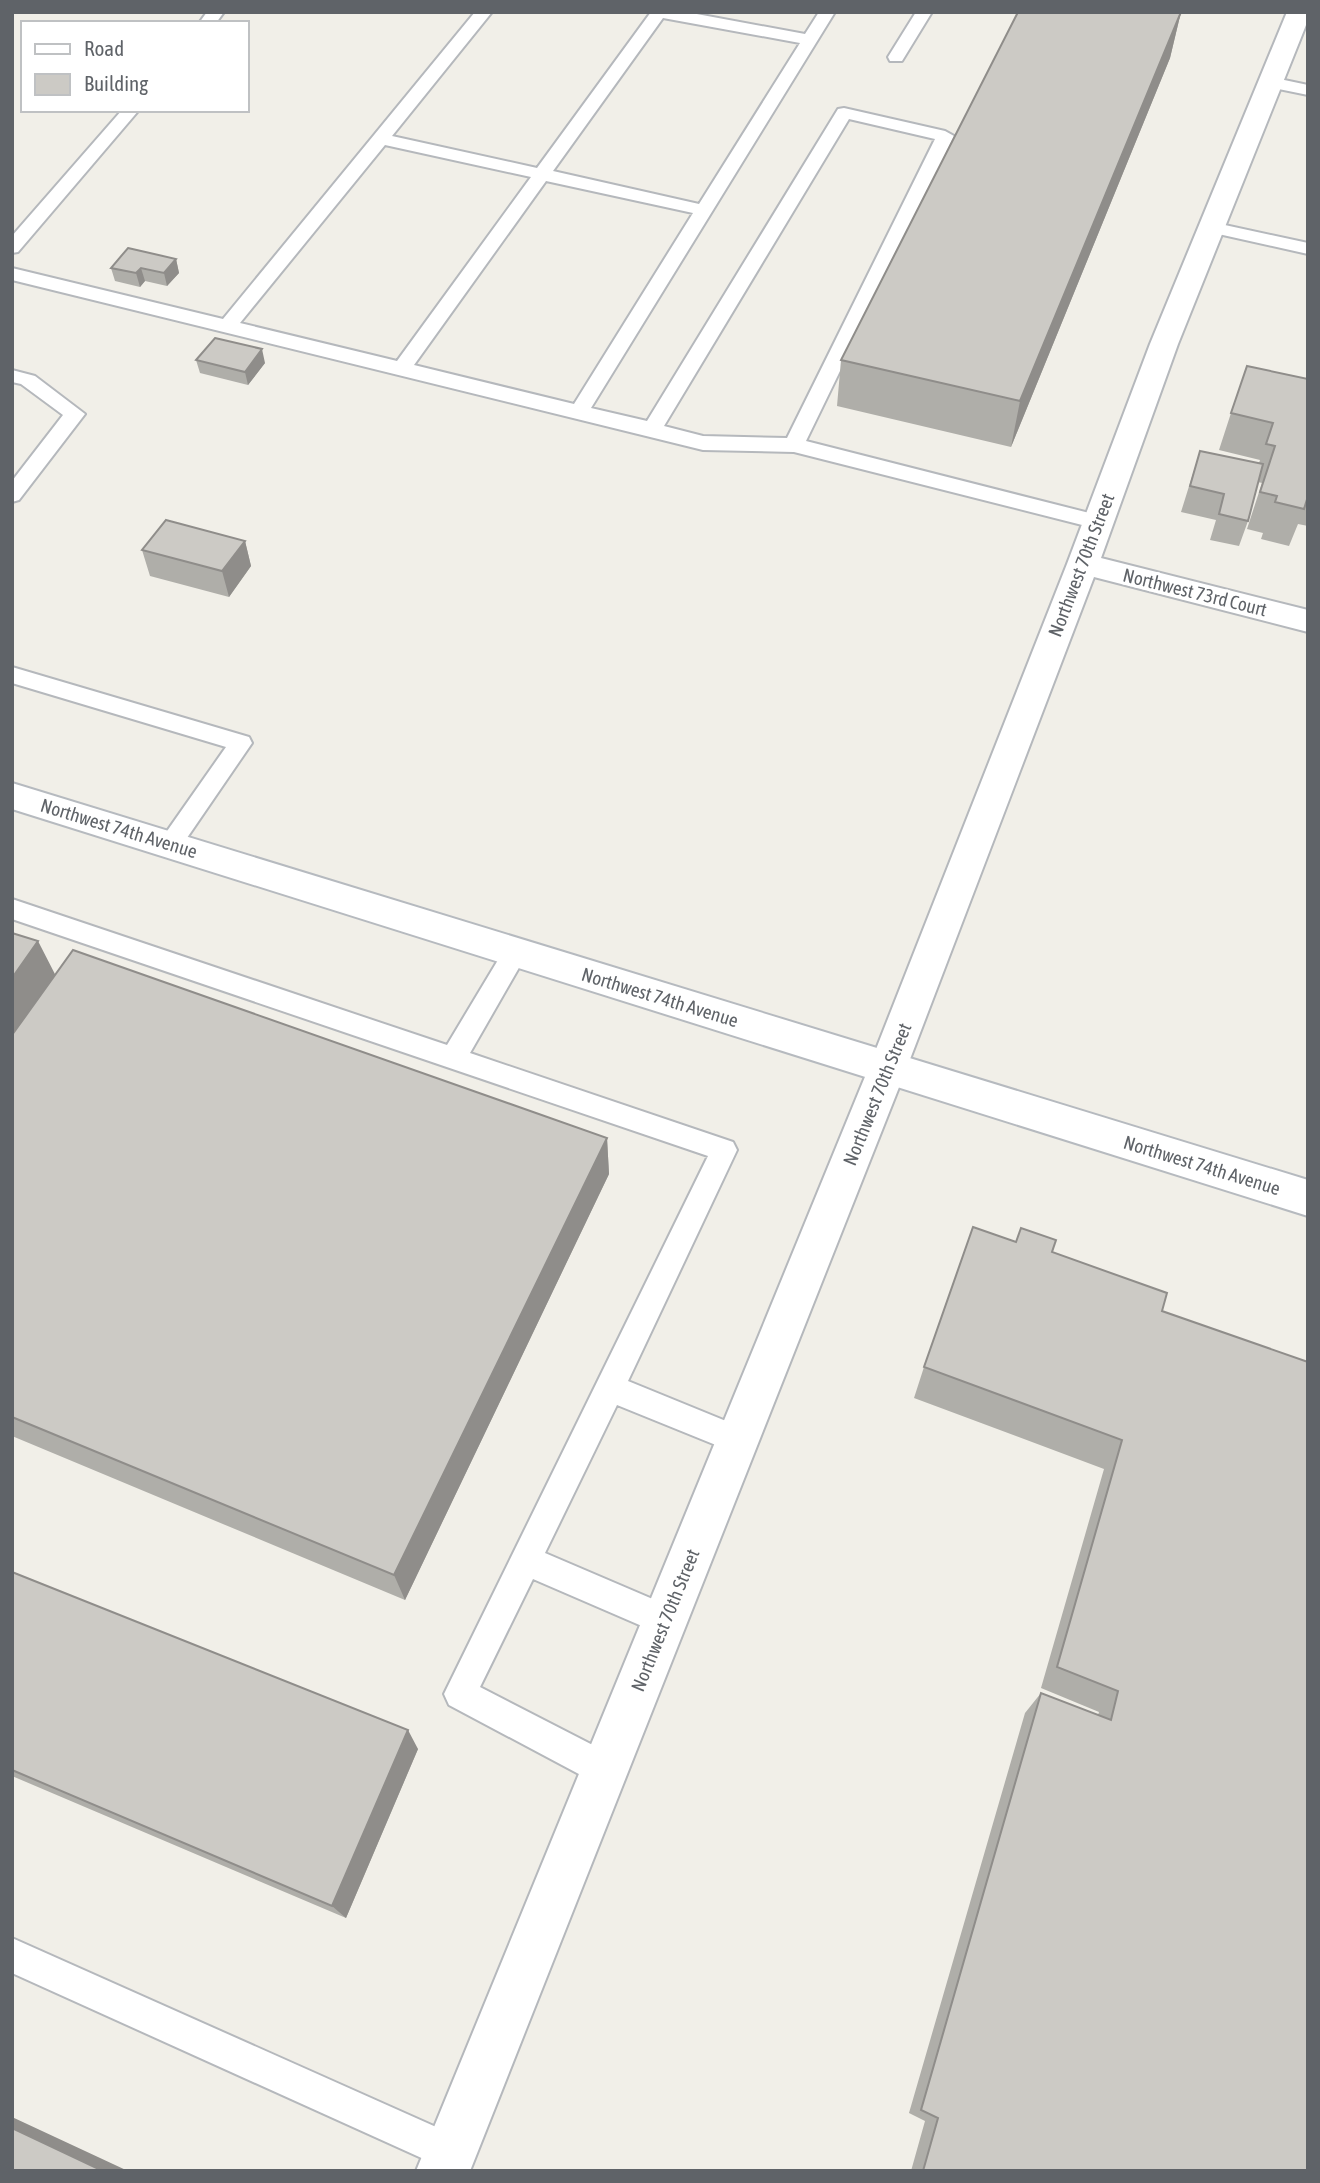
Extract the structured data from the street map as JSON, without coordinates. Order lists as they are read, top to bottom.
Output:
{
  "streets": {
    "street": ["Northwest 70th Street", "Northwest 73rd Court", "Northwest 74th Avenue"]
  },
  "crossings": [
    ["Northwest 70th Street", "Northwest 73rd Court"],
    ["Northwest 70th Street", "Northwest 74th Avenue"]
  ],
  "legend": ["Road", "Building"]
}
